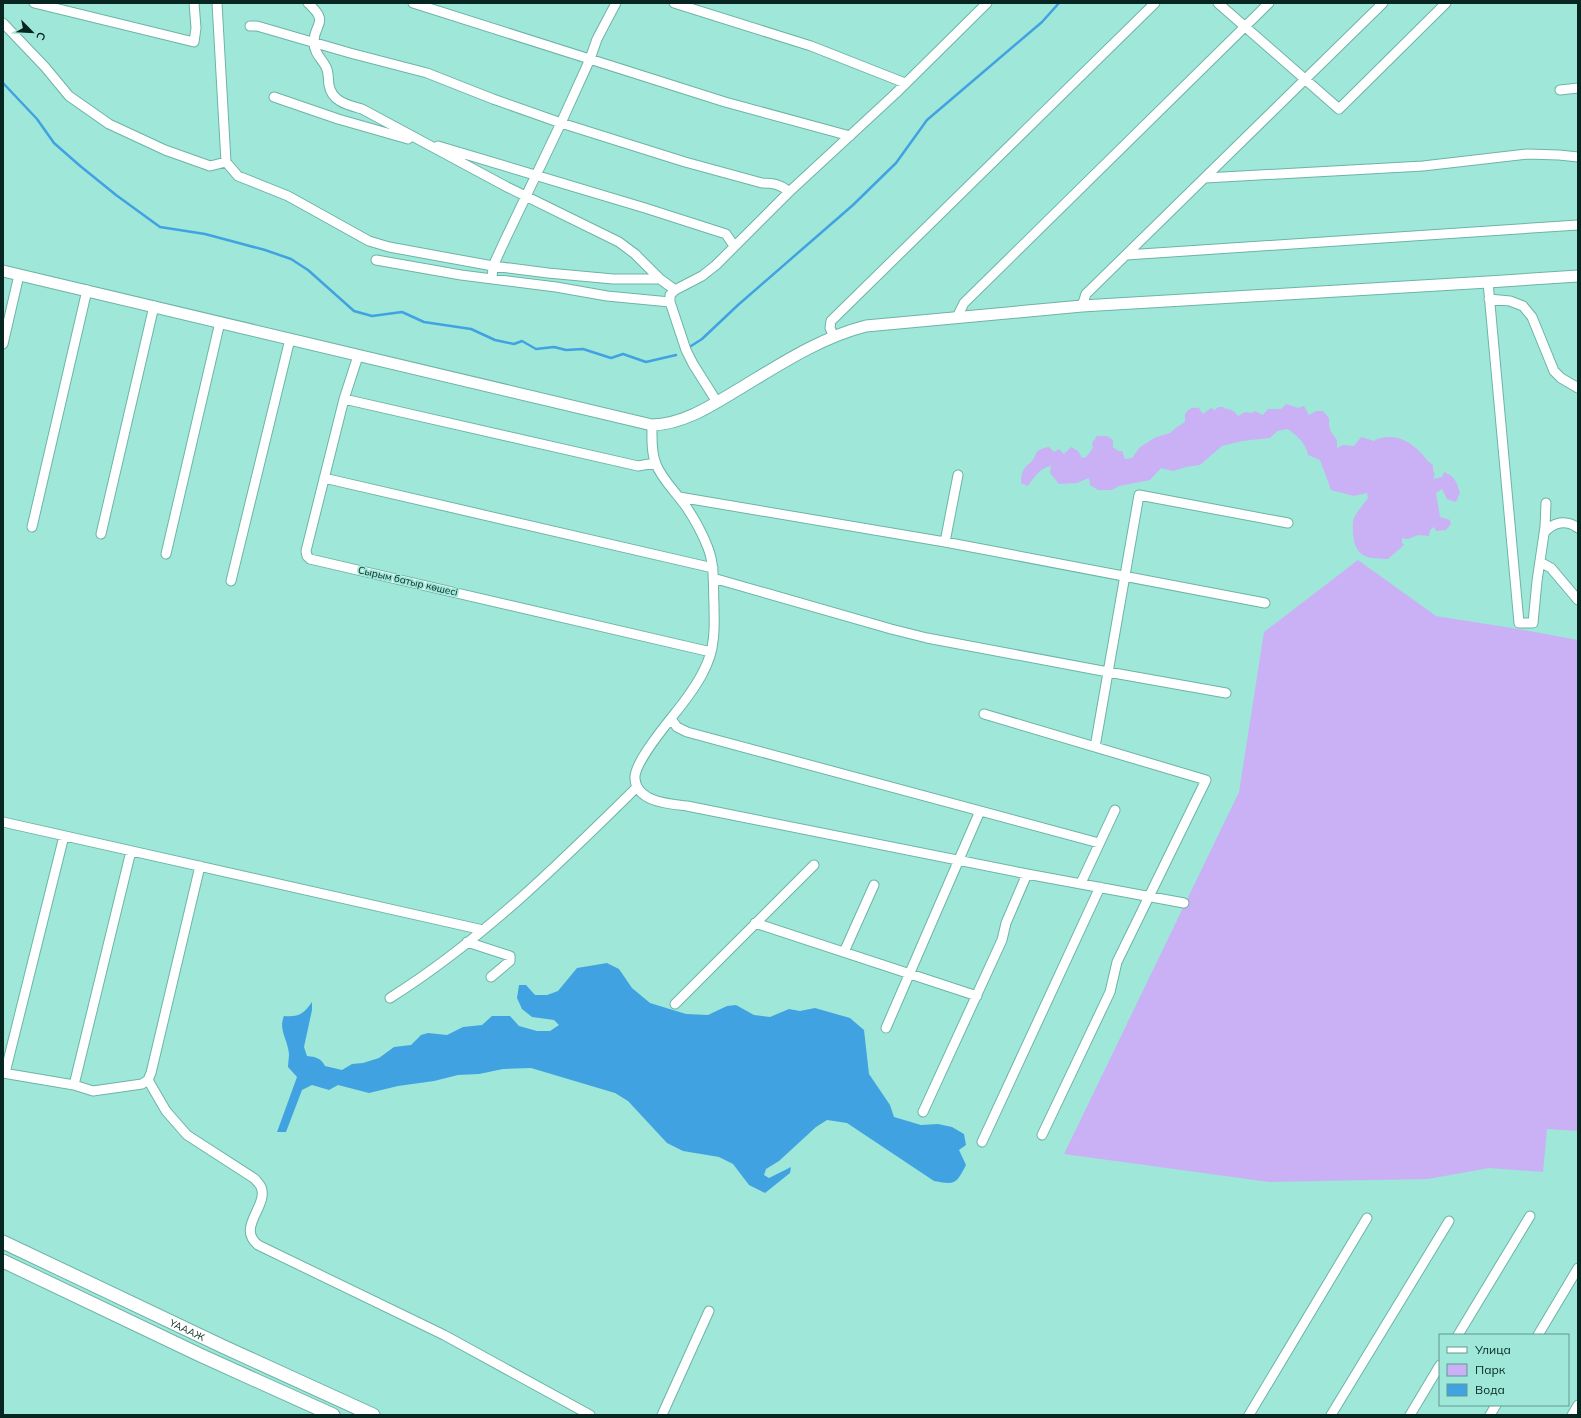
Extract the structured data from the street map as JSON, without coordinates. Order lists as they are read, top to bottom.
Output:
{
  "streets": {
    "highway": ["ҮАААЖ"],
    "street": ["Сырым батыр көшесі"]
  },
  "legend": ["Улица", "Парк", "Вода"],
  "north": "bottom right"
}
